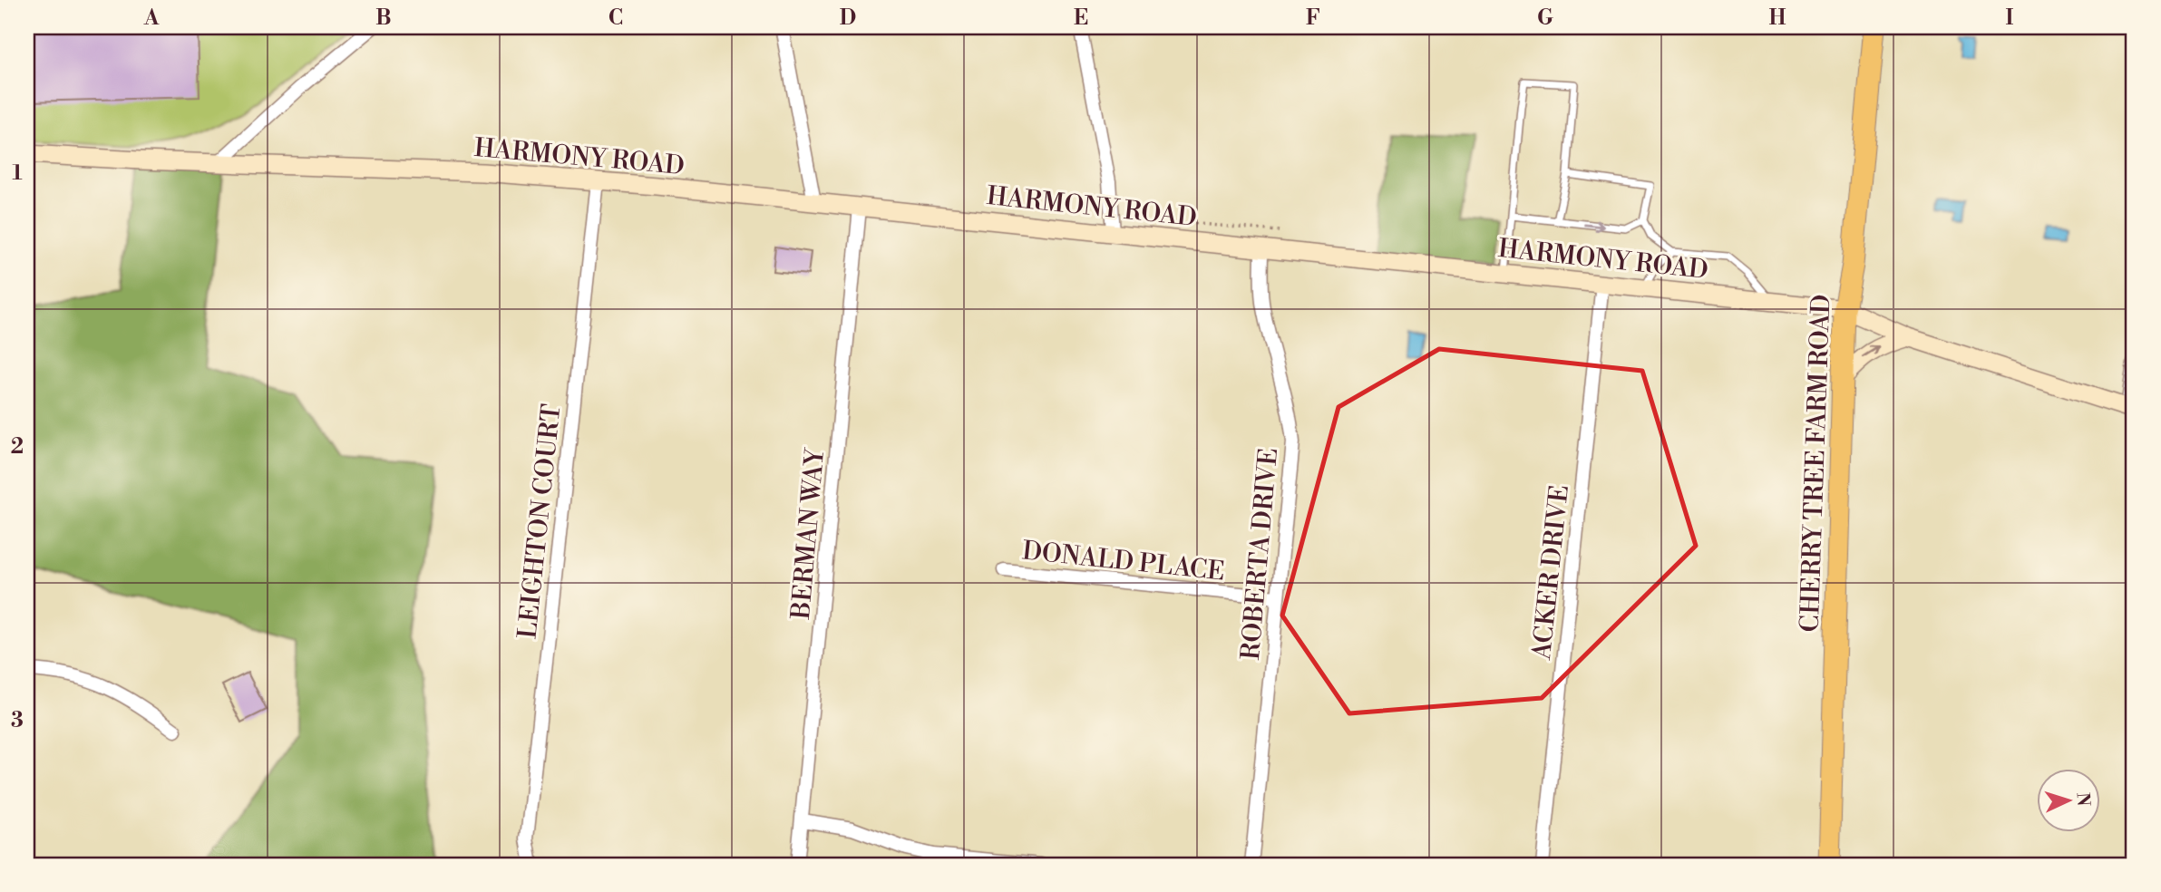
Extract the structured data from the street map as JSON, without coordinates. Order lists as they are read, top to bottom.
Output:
{
  "streets": {
    "main road": ["CHERRY TREE FARM ROAD"],
    "street": [
      "HARMONY ROAD",
      "LEIGHTON COURT",
      "BERMAN WAY",
      "ROBERTA DRIVE",
      "DONALD PLACE",
      "ACKER DRIVE"
    ]
  },
  "crossings": [
    ["HARMONY ROAD", "CHERRY TREE FARM ROAD"],
    ["HARMONY ROAD", "LEIGHTON COURT"],
    ["HARMONY ROAD", "BERMAN WAY"],
    ["HARMONY ROAD", "ROBERTA DRIVE"],
    ["HARMONY ROAD", "ACKER DRIVE"],
    ["ROBERTA DRIVE", "DONALD PLACE"]
  ],
  "north": "right",
  "grid": {
    "columns": [
      "A",
      "B",
      "C",
      "D",
      "E",
      "F",
      "G",
      "H",
      "I"
    ],
    "rows": ["1", "2", "3"]
  }
}
